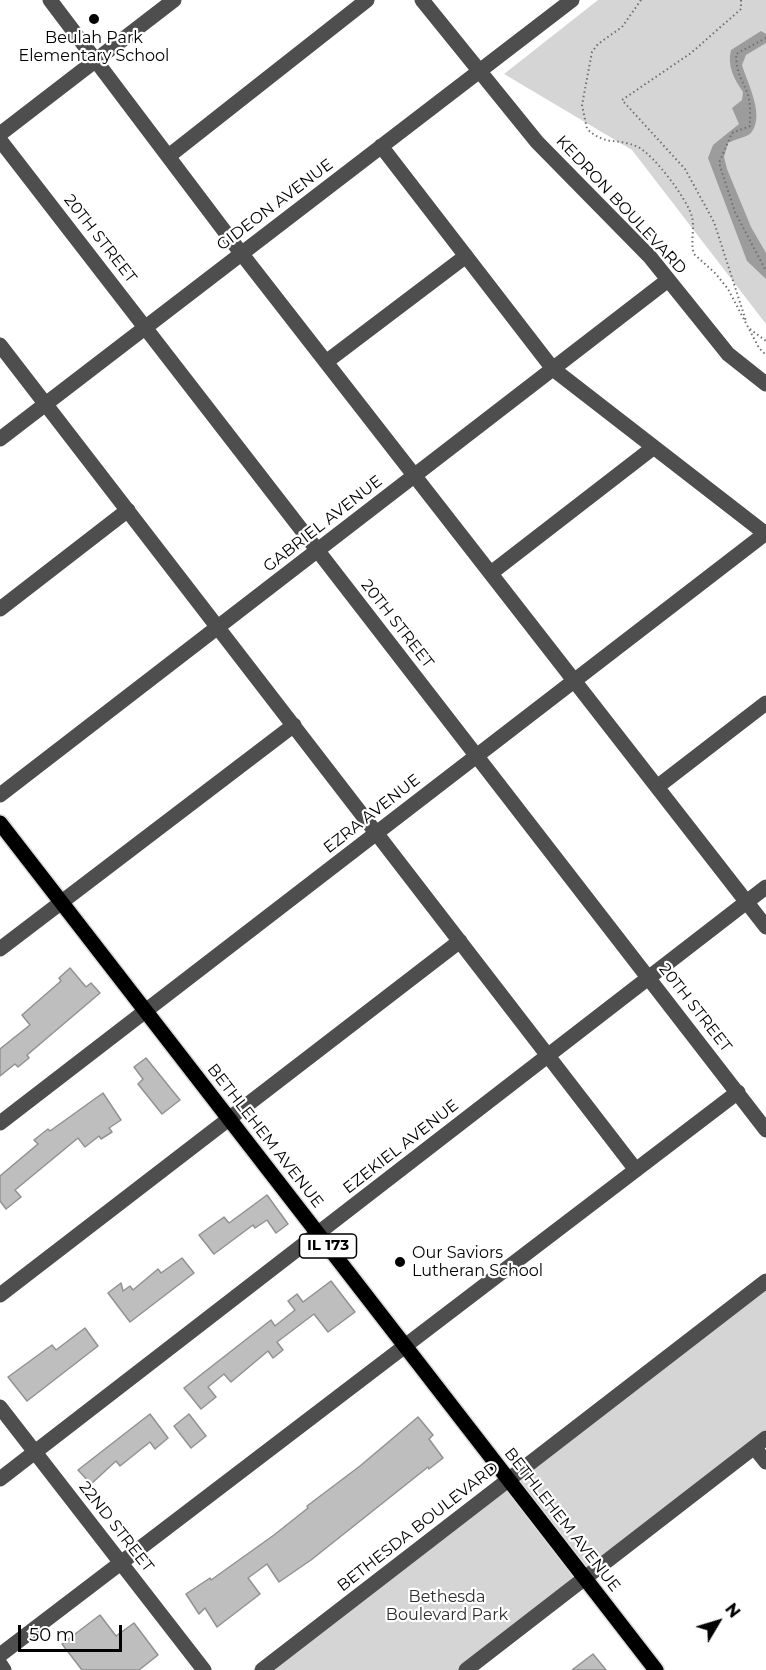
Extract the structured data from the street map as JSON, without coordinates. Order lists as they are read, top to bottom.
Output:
{
  "streets": {
    "main road": ["BETHLEHEM AVENUE", "IL 173"],
    "street": [
      "GIDEON AVENUE",
      "KEDRON BOULEVARD",
      "20TH STREET",
      "GABRIEL AVENUE",
      "EZRA AVENUE",
      "EZEKIEL AVENUE",
      "22ND STREET",
      "BETHESDA BOULEVARD"
    ]
  },
  "crossings": [
    ["GIDEON AVENUE", "KEDRON BOULEVARD"],
    ["GIDEON AVENUE", "20TH STREET"],
    ["KEDRON BOULEVARD", "GABRIEL AVENUE"],
    ["20TH STREET", "GABRIEL AVENUE"],
    ["20TH STREET", "EZRA AVENUE"],
    ["20TH STREET", "EZEKIEL AVENUE"],
    ["EZRA AVENUE", "BETHLEHEM AVENUE"],
    ["BETHLEHEM AVENUE", "EZEKIEL AVENUE"],
    ["BETHLEHEM AVENUE", "BETHESDA BOULEVARD"],
    ["EZEKIEL AVENUE", "22ND STREET"]
  ],
  "parks": ["Bethesda Boulevard Park"],
  "places": ["Beulah Park Elementary School", "Our Saviors Lutheran School"],
  "scale_bar": "50 m",
  "north": "top right"
}
